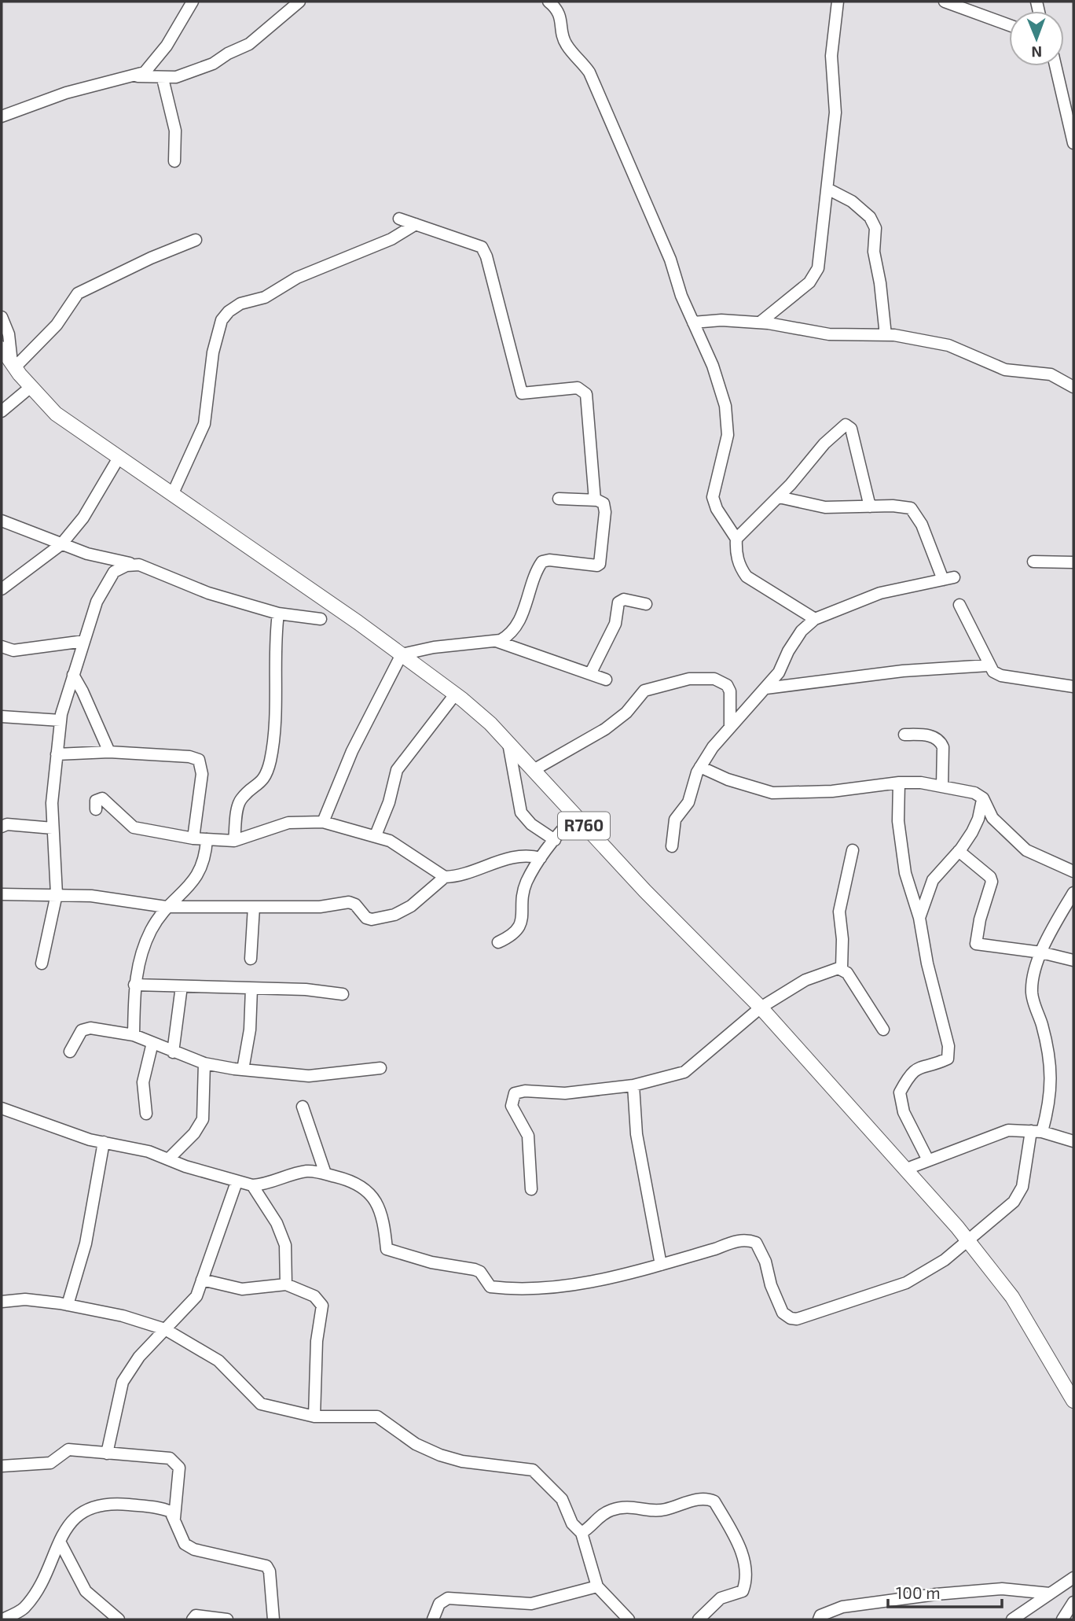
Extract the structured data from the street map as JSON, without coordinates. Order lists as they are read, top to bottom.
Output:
{
  "streets": {
    "main road": ["R760"]
  },
  "scale_bar": "100 m",
  "north": "bottom"
}
